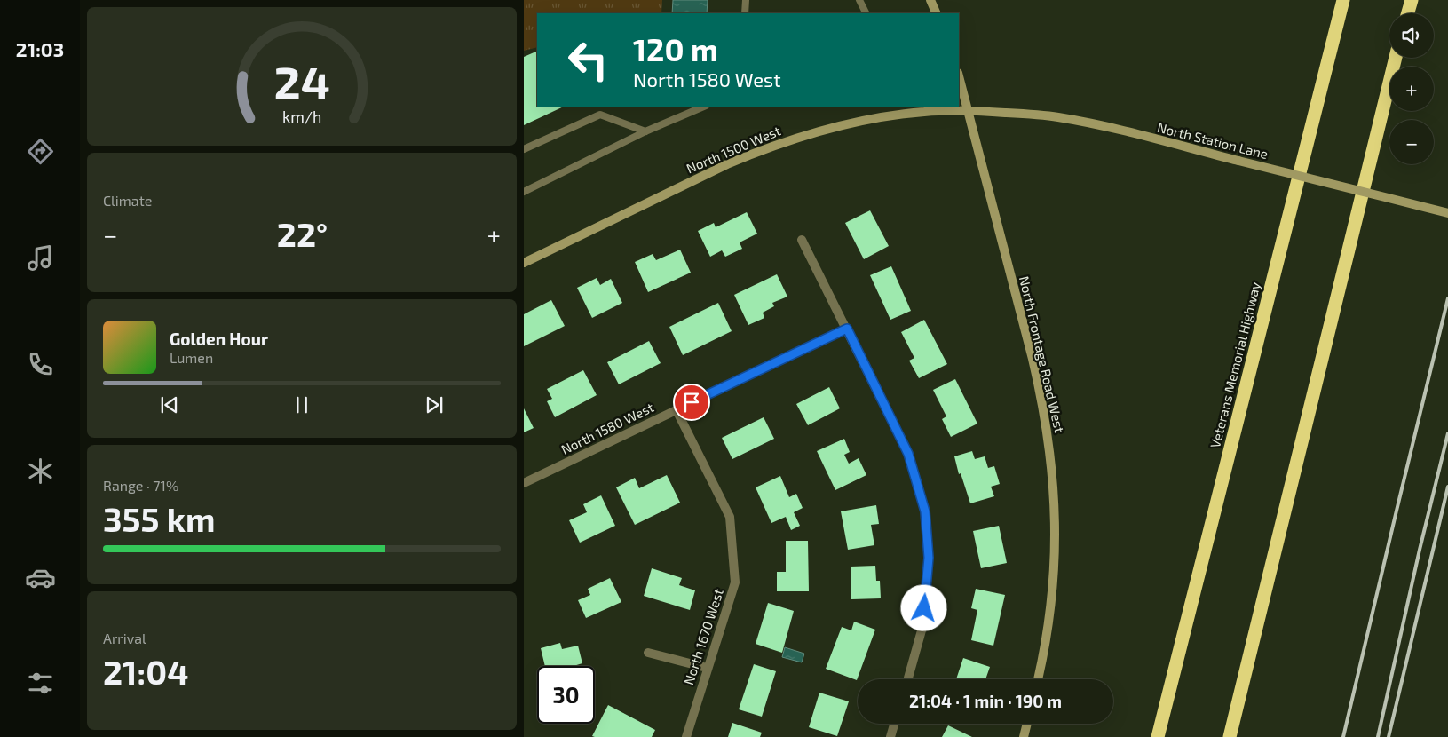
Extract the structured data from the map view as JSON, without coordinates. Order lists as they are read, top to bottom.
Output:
{
  "streets": {
    "highway": ["Veterans Memorial Highway"],
    "street": [
      "North Station Lane",
      "North 1500 West",
      "North Frontage Road West",
      "North 1580 West",
      "North 1670 West"
    ]
  },
  "crossings": [
    ["North Station Lane", "North 1500 West"],
    ["North Station Lane", "North Frontage Road West"],
    ["North 1500 West", "North Frontage Road West"],
    ["North 1580 West", "North 1670 West"]
  ],
  "page": {
    "tabs": "21:03",
    "map_buttons": ["+", "−"],
    "turn": ["120 m", "North 1580 West"],
    "tile": [
      "Climate",
      ["Range · 71%", "355 km"],
      ["Arrival", "21:04"]
    ],
    "heat": ["−", "22°", "+"],
    "song": ["Golden Hour", "Lumen"],
    "limit": "30",
    "trip": "21:04 · 1 min · 190 m",
    "gauge": ["24", "km/h"]
  }
}
